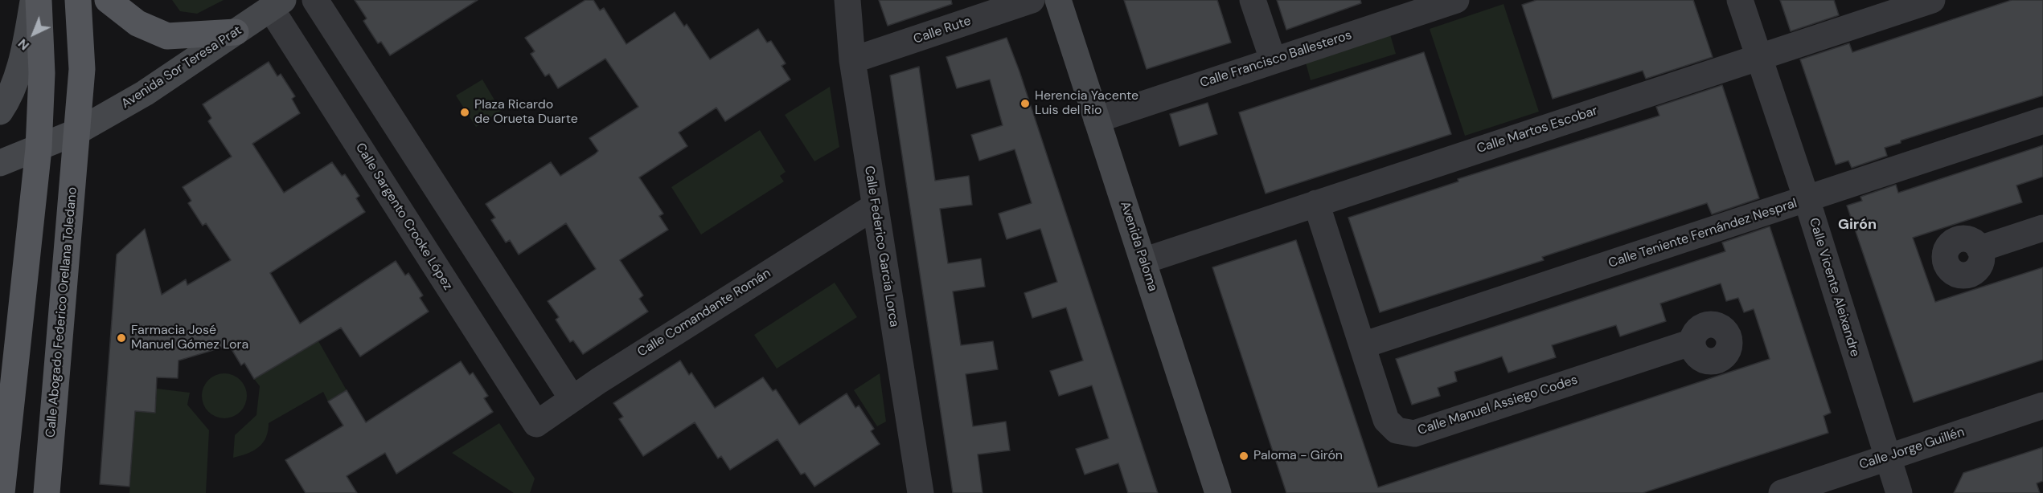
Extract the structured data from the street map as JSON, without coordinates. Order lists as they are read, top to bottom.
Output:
{
  "streets": {
    "main road": ["Avenida Sor Teresa Prat", "Avenida Paloma", "Calle Abogado Federico Orellana Toledano"],
    "street": [
      "Calle Rute",
      "Calle Francisco Ballesteros",
      "Calle Martos Escobar",
      "Calle Sargento Crooke López",
      "Calle Teniente Fernández Nespral",
      "Calle Federico García Lorca",
      "Calle Vicente Aleixandre",
      "Calle Comandante Román",
      "Calle Manuel Assiego Codes",
      "Calle Jorge Guillén"
    ]
  },
  "crossings": [
    ["Calle Rute", "Calle Federico García Lorca"],
    ["Calle Francisco Ballesteros", "Avenida Paloma"],
    ["Avenida Sor Teresa Prat", "Calle Sargento Crooke López"],
    ["Avenida Sor Teresa Prat", "Calle Abogado Federico Orellana Toledano"],
    ["Calle Martos Escobar", "Avenida Paloma"],
    ["Calle Martos Escobar", "Calle Vicente Aleixandre"],
    ["Calle Martos Escobar", "Calle Manuel Assiego Codes"],
    ["Calle Sargento Crooke López", "Calle Comandante Román"],
    ["Calle Teniente Fernández Nespral", "Calle Vicente Aleixandre"],
    ["Calle Teniente Fernández Nespral", "Calle Manuel Assiego Codes"],
    ["Calle Federico García Lorca", "Calle Comandante Román"],
    ["Calle Vicente Aleixandre", "Calle Jorge Guillén"]
  ],
  "districts": ["Girón"],
  "places": [
    "Herencia Yacente Luis del Rio",
    "Plaza Ricardo de Orueta Duarte",
    "Farmacia José Manuel Gómez Lora",
    "Paloma - Girón"
  ],
  "north": "bottom left"
}
